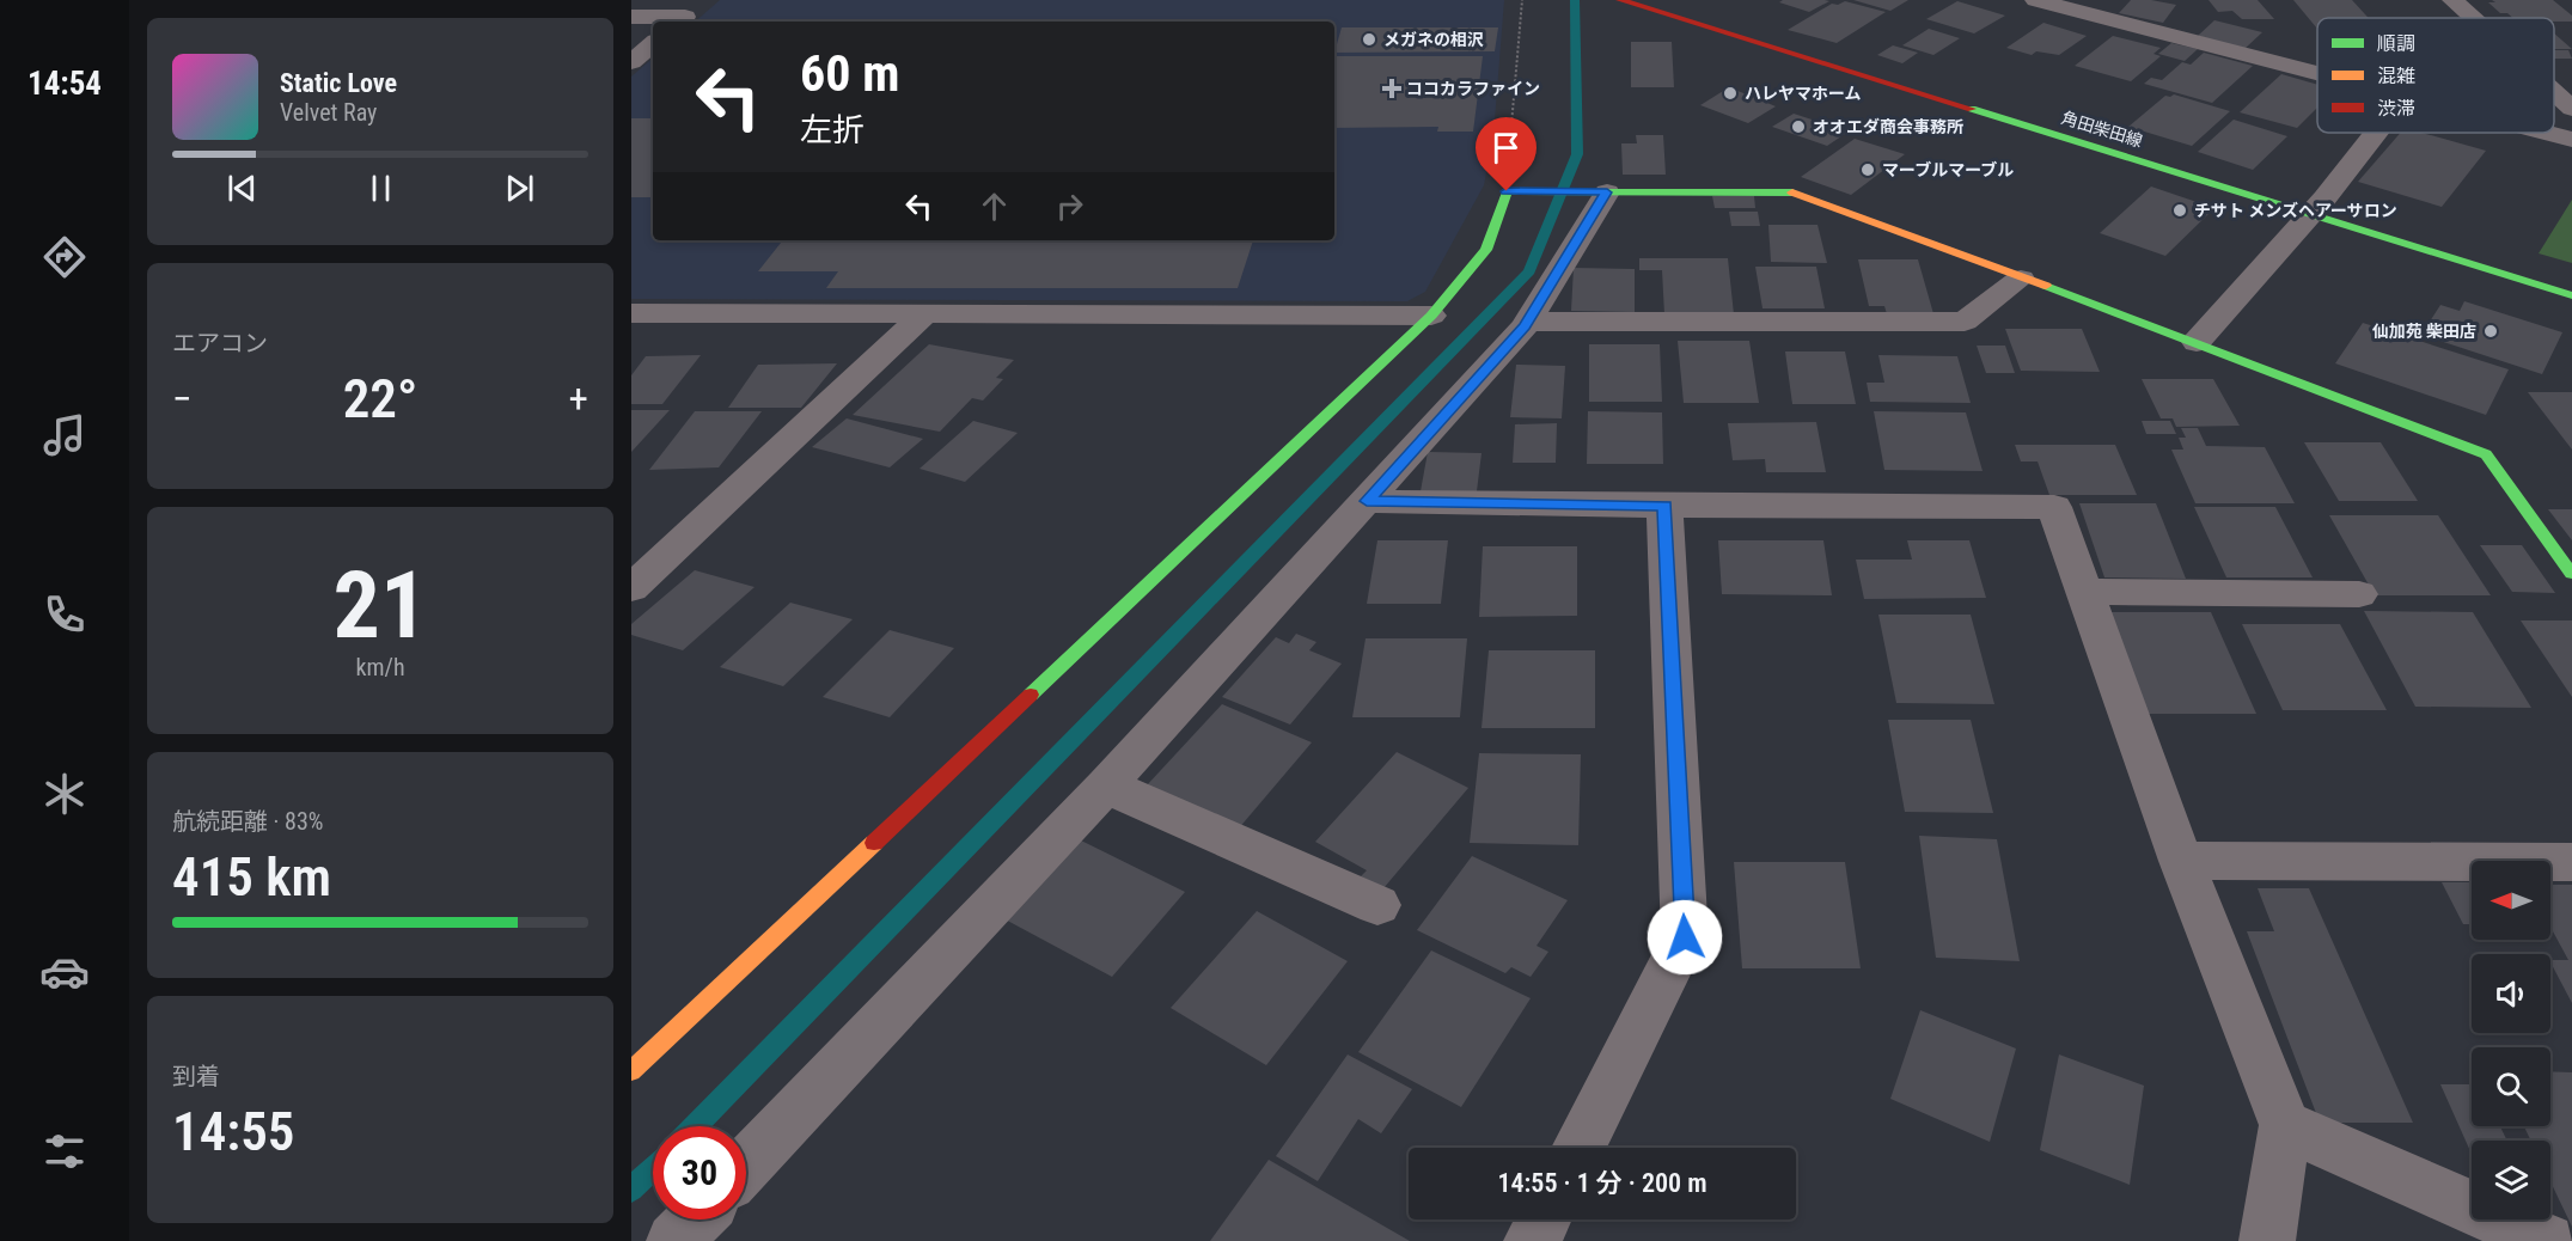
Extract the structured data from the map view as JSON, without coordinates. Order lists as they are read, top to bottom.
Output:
{
  "streets": {
    "street": ["角田柴田線"]
  },
  "places": {
    "other": [
      "メガネの相沢",
      "ハレヤマホーム",
      "オオエダ商会事務所",
      "マーブルマーブル",
      "チサト メンズヘアーサロン",
      "仙加苑 柴田店"
    ],
    "health": ["ココカラファイン"]
  },
  "legend": ["順調", "混雑", "渋滞"],
  "north": "left",
  "page": {
    "tabs": "14:54",
    "turn": ["60 m", "左折"],
    "song": ["Static Love", "Velvet Ray"],
    "tile": [
      "エアコン",
      ["21", "km/h"],
      ["航続距離 · 83%", "415 km"],
      ["到着", "14:55"]
    ],
    "heat": ["−", "22°", "+"],
    "limit": "30",
    "trip": "14:55 · 1 分 · 200 m"
  }
}
